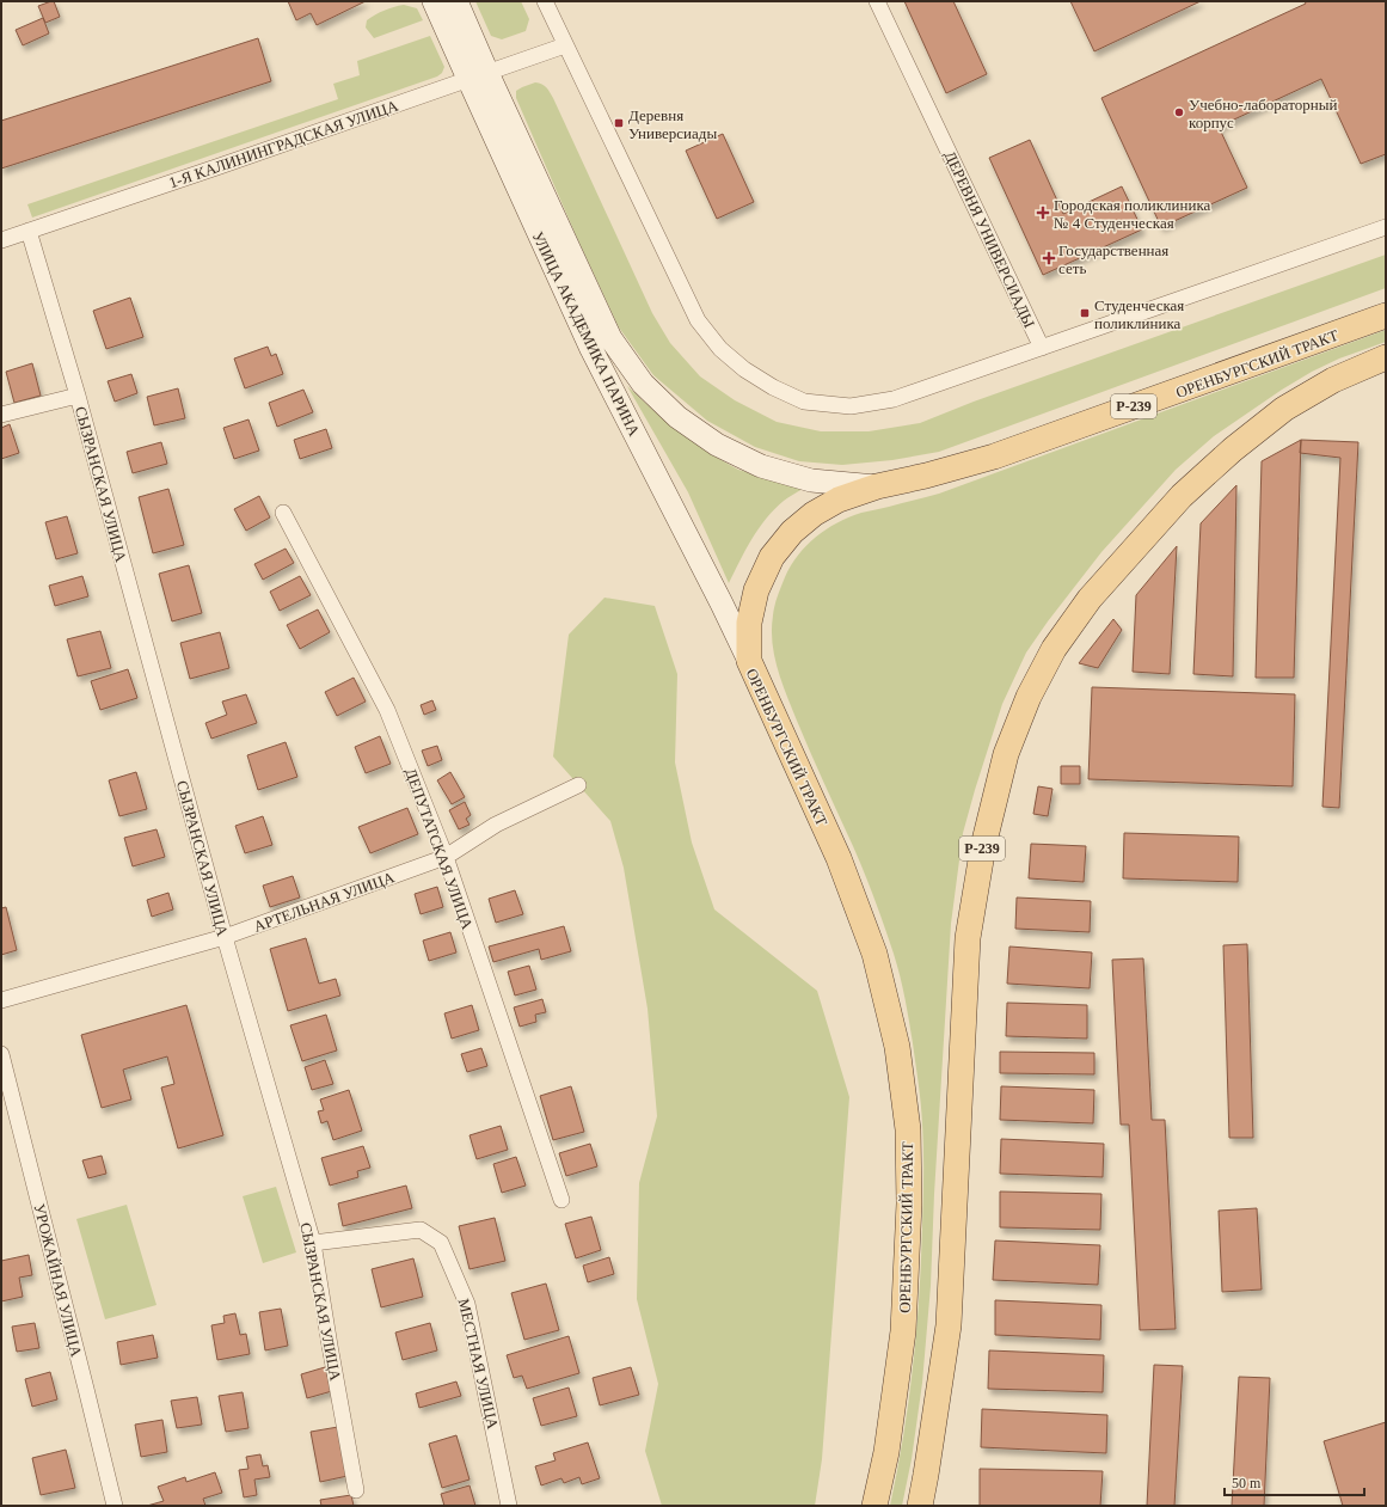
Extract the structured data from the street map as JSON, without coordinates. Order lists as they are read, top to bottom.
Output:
{
  "streets": {
    "main road": ["УЛИЦА АКАДЕМИКА ПАРИНА", "ОРЕНБУРГСКИЙ ТРАКТ", "Р-239"],
    "street": [
      "1-Я КАЛИНИНГРАДСКАЯ УЛИЦА",
      "ДЕРЕВНЯ УНИВЕРСИАДЫ",
      "СЫЗРАНСКАЯ УЛИЦА",
      "ДЕПУТАТСКАЯ УЛИЦА",
      "АРТЕЛЬНАЯ УЛИЦА",
      "УРОЖАЙНАЯ УЛИЦА",
      "МЕСТНАЯ УЛИЦА"
    ]
  },
  "crossings": [
    ["1-Я КАЛИНИНГРАДСКАЯ УЛИЦА", "УЛИЦА АКАДЕМИКА ПАРИНА"],
    ["1-Я КАЛИНИНГРАДСКАЯ УЛИЦА", "СЫЗРАНСКАЯ УЛИЦА"],
    ["УЛИЦА АКАДЕМИКА ПАРИНА", "ОРЕНБУРГСКИЙ ТРАКТ"],
    ["СЫЗРАНСКАЯ УЛИЦА", "АРТЕЛЬНАЯ УЛИЦА"],
    ["СЫЗРАНСКАЯ УЛИЦА", "МЕСТНАЯ УЛИЦА"],
    ["ДЕПУТАТСКАЯ УЛИЦА", "АРТЕЛЬНАЯ УЛИЦА"]
  ],
  "places": {
    "other": ["Учебно-лабораторный корпус"],
    "transit": ["Деревня Универсиады", "Студенческая поликлиника"],
    "health": ["Городская поликлиника № 4 Студенческая", "Государственная сеть"]
  },
  "scale_bar": "50 m"
}
